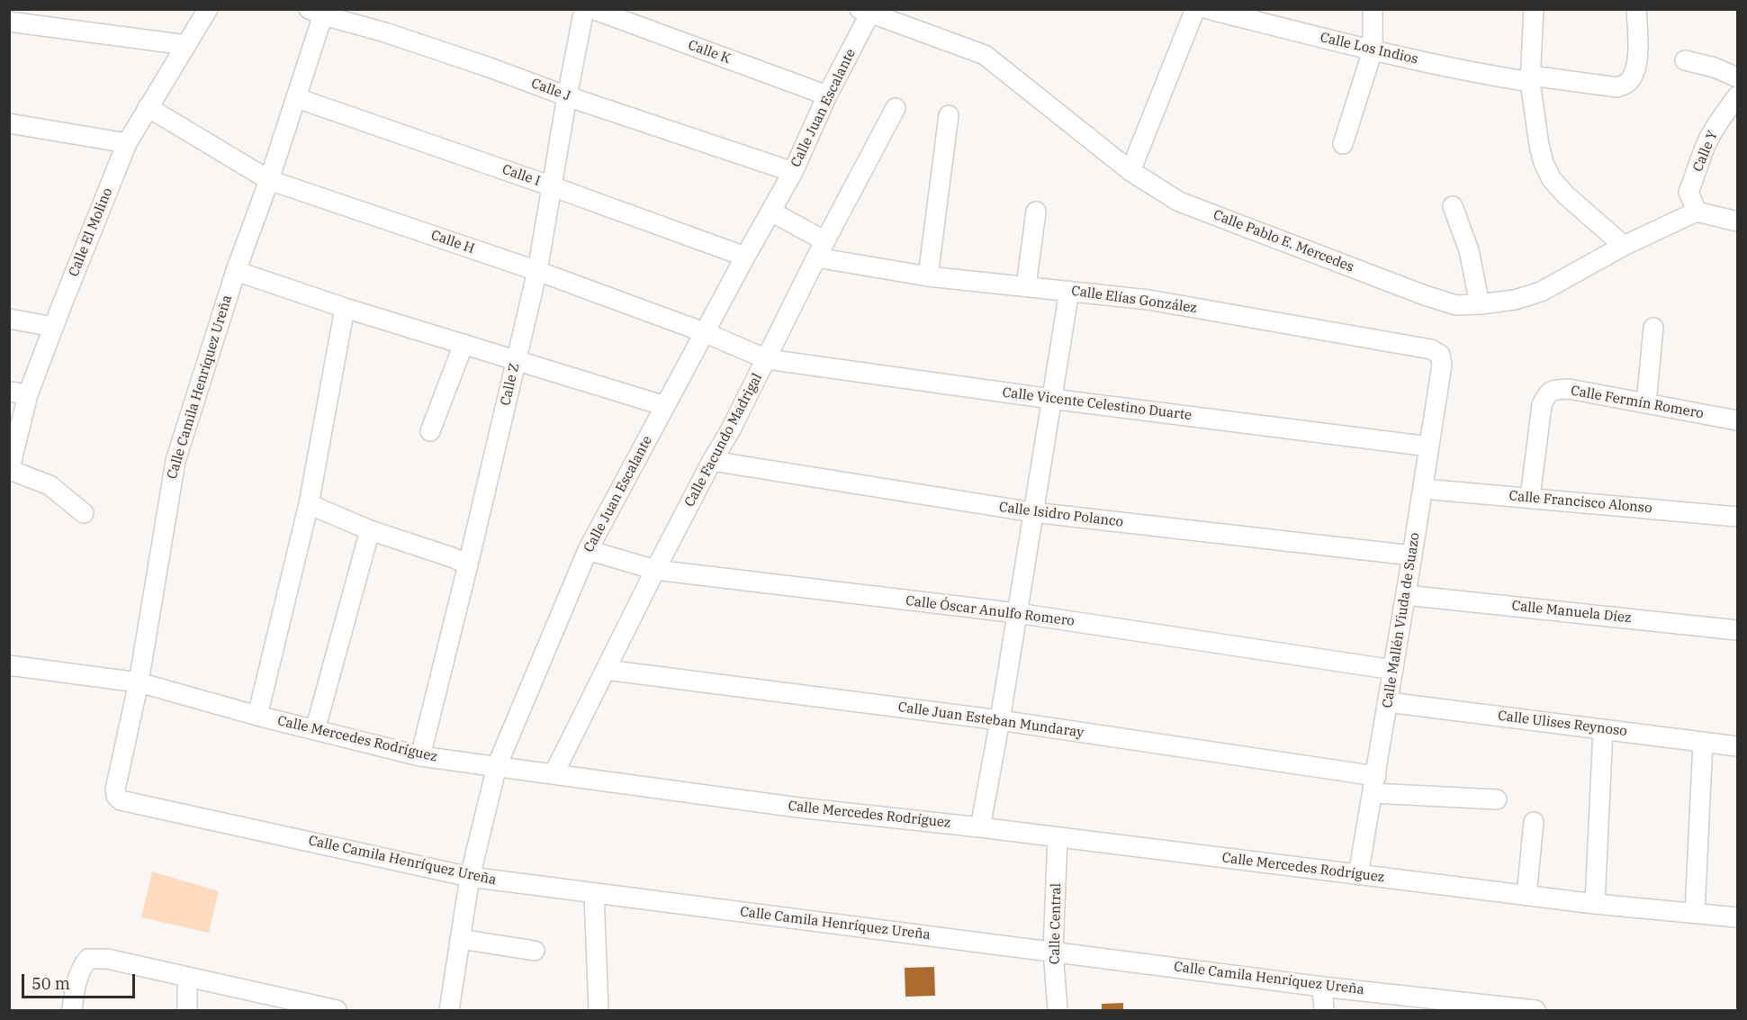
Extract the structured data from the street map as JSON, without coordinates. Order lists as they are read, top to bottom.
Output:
{
  "streets": {
    "street": [
      "Calle Los Indios",
      "Calle K",
      "Calle J",
      "Calle Juan Escalante",
      "Calle Y",
      "Calle I",
      "Calle El Molino",
      "Calle Pablo E. Mercedes",
      "Calle H",
      "Calle Elías González",
      "Calle Z",
      "Calle Camila Henríquez Ureña",
      "Calle Fermín Romero",
      "Calle Vicente Celestino Duarte",
      "Calle Facundo Madrigal",
      "Calle Francisco Alonso",
      "Calle Isidro Polanco",
      "Calle Óscar Anulfo Romero",
      "Calle Manuela Díez",
      "Calle Mallén Viuda de Suazo",
      "Calle Juan Esteban Mundaray",
      "Calle Ulises Reynoso",
      "Calle Mercedes Rodríguez",
      "Calle Central"
    ]
  },
  "crossings": [
    ["Calle K", "Calle Juan Escalante"],
    ["Calle J", "Calle Juan Escalante"],
    ["Calle J", "Calle Z"],
    ["Calle J", "Calle Camila Henríquez Ureña"],
    ["Calle Juan Escalante", "Calle I"],
    ["Calle Juan Escalante", "Calle Pablo E. Mercedes"],
    ["Calle Juan Escalante", "Calle H"],
    ["Calle Juan Escalante", "Calle Elías González"],
    ["Calle Juan Escalante", "Calle Camila Henríquez Ureña"],
    ["Calle Juan Escalante", "Calle Óscar Anulfo Romero"],
    ["Calle Juan Escalante", "Calle Mercedes Rodríguez"],
    ["Calle Y", "Calle Pablo E. Mercedes"],
    ["Calle I", "Calle Z"],
    ["Calle I", "Calle Camila Henríquez Ureña"],
    ["Calle El Molino", "Calle H"],
    ["Calle H", "Calle Z"],
    ["Calle H", "Calle Camila Henríquez Ureña"],
    ["Calle H", "Calle Vicente Celestino Duarte"],
    ["Calle H", "Calle Facundo Madrigal"],
    ["Calle Elías González", "Calle Facundo Madrigal"],
    ["Calle Elías González", "Calle Mallén Viuda de Suazo"],
    ["Calle Z", "Calle Mercedes Rodríguez"],
    ["Calle Camila Henríquez Ureña", "Calle Mercedes Rodríguez"],
    ["Calle Camila Henríquez Ureña", "Calle Central"],
    ["Calle Fermín Romero", "Calle Francisco Alonso"],
    ["Calle Vicente Celestino Duarte", "Calle Facundo Madrigal"],
    ["Calle Vicente Celestino Duarte", "Calle Mallén Viuda de Suazo"],
    ["Calle Facundo Madrigal", "Calle Isidro Polanco"],
    ["Calle Facundo Madrigal", "Calle Óscar Anulfo Romero"],
    ["Calle Facundo Madrigal", "Calle Juan Esteban Mundaray"],
    ["Calle Facundo Madrigal", "Calle Mercedes Rodríguez"],
    ["Calle Francisco Alonso", "Calle Mallén Viuda de Suazo"],
    ["Calle Isidro Polanco", "Calle Mallén Viuda de Suazo"],
    ["Calle Óscar Anulfo Romero", "Calle Mallén Viuda de Suazo"],
    ["Calle Manuela Díez", "Calle Mallén Viuda de Suazo"],
    ["Calle Mallén Viuda de Suazo", "Calle Juan Esteban Mundaray"],
    ["Calle Mallén Viuda de Suazo", "Calle Ulises Reynoso"],
    ["Calle Mallén Viuda de Suazo", "Calle Mercedes Rodríguez"],
    ["Calle Mercedes Rodríguez", "Calle Central"]
  ],
  "scale_bar": "50 m"
}
